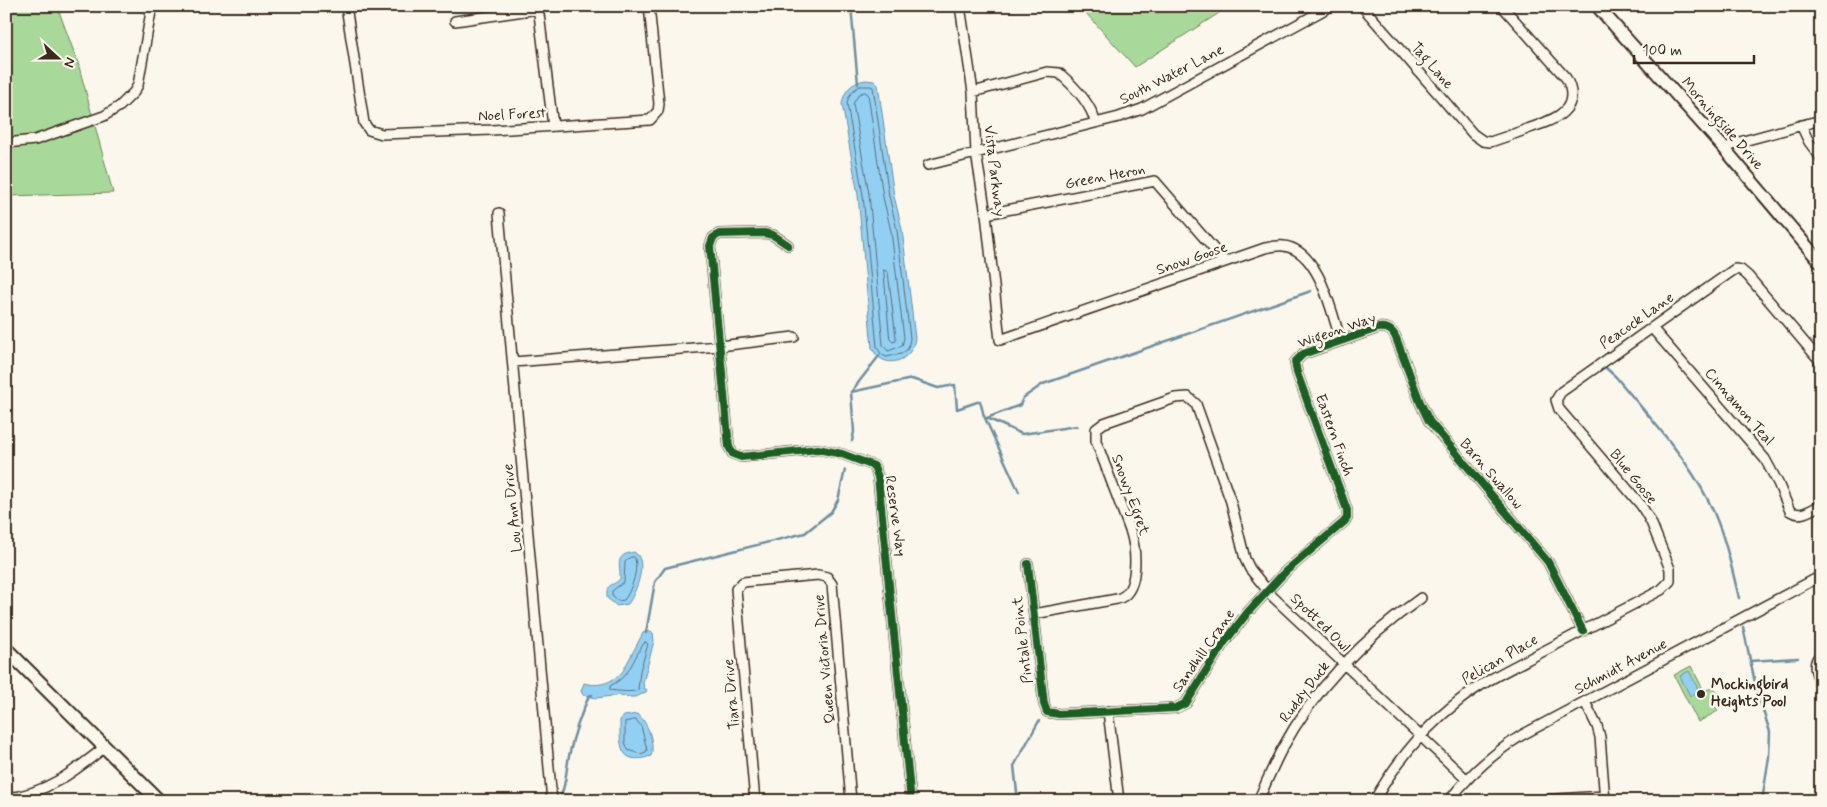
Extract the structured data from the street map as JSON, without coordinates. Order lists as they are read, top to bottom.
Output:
{
  "streets": {
    "street": [
      "Tag Lane",
      "South Water Lane",
      "Noel Forest",
      "Morningside Drive",
      "Vista Parkway",
      "Green Heron",
      "Snow Goose",
      "Peacock Lane",
      "Wigeon Way",
      "Cinnamon Teal",
      "Eastern Finch",
      "Barn Swallow",
      "Blue Goose",
      "Snowy Egret",
      "Lou Ann Drive",
      "Reserve Way",
      "Spotted Owl",
      "Pintale Point",
      "Sandhill Crane",
      "Queen Victoria Drive",
      "Pelican Place",
      "Schmidt Avenue",
      "Ruddy Duck",
      "Tiara Drive"
    ]
  },
  "crossings": [
    ["South Water Lane", "Vista Parkway"],
    ["Vista Parkway", "Green Heron"],
    ["Vista Parkway", "Snow Goose"],
    ["Green Heron", "Snow Goose"],
    ["Snow Goose", "Wigeon Way"],
    ["Peacock Lane", "Cinnamon Teal"],
    ["Peacock Lane", "Blue Goose"],
    ["Wigeon Way", "Eastern Finch"],
    ["Wigeon Way", "Barn Swallow"],
    ["Eastern Finch", "Sandhill Crane"],
    ["Barn Swallow", "Pelican Place"],
    ["Blue Goose", "Pelican Place"],
    ["Snowy Egret", "Spotted Owl"],
    ["Snowy Egret", "Pintale Point"],
    ["Spotted Owl", "Sandhill Crane"],
    ["Spotted Owl", "Pelican Place"],
    ["Spotted Owl", "Schmidt Avenue"],
    ["Spotted Owl", "Ruddy Duck"],
    ["Pintale Point", "Sandhill Crane"],
    ["Queen Victoria Drive", "Tiara Drive"]
  ],
  "places": ["Mockingbird Heights Pool"],
  "scale_bar": "100 m",
  "north": "right"
}
